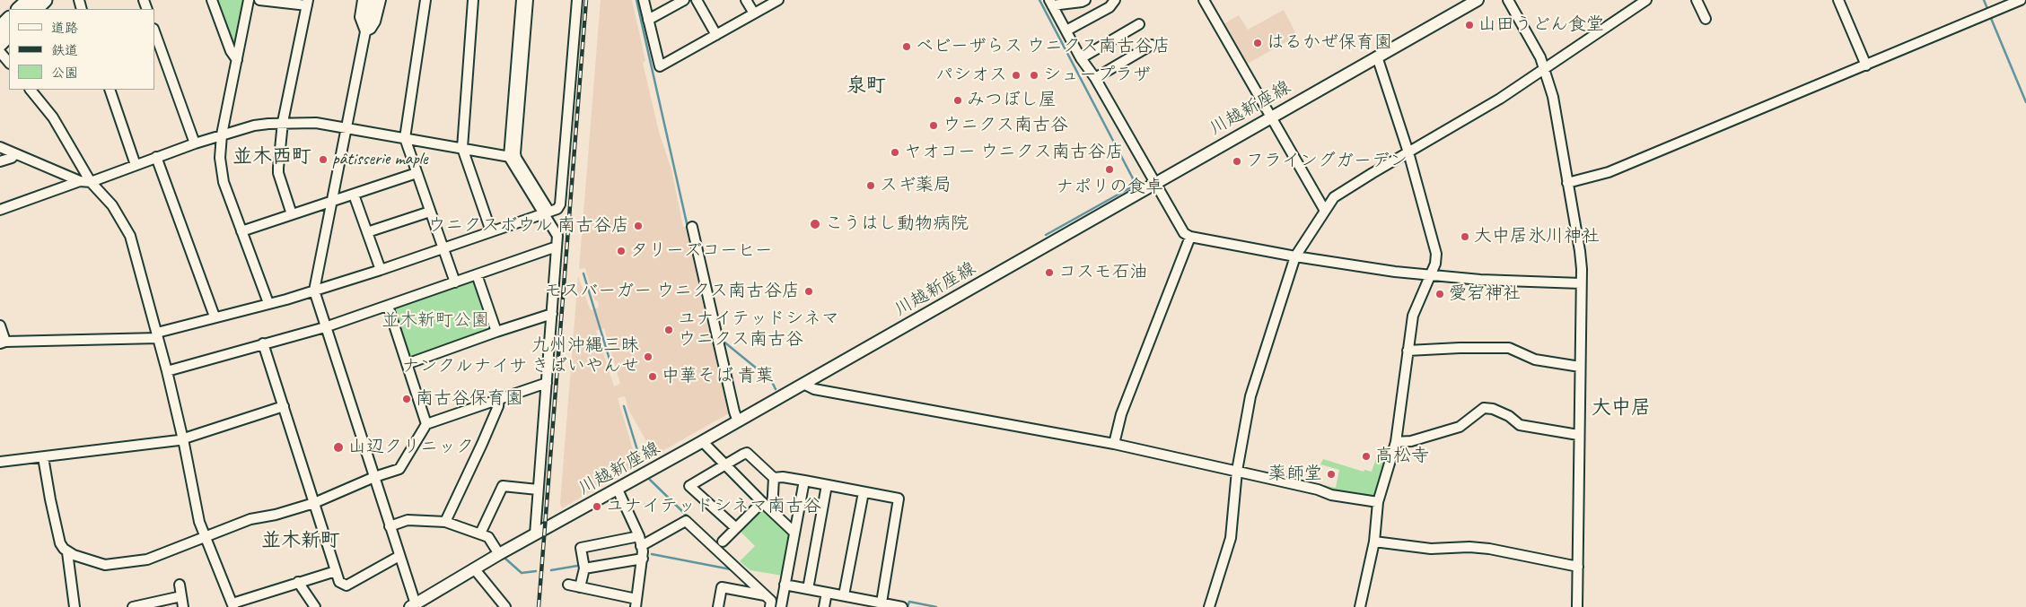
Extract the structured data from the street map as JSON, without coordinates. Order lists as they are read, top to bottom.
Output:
{
  "streets": {
    "main road": ["川越新座線"]
  },
  "districts": [
    "泉町",
    "並木西町",
    "大中居",
    "並木新町"
  ],
  "parks": ["並木新町公園"],
  "places": [
    "山田うどん食堂",
    "はるかぜ保育園",
    "ベビーザらス ウニクス南古谷店",
    "パシオス",
    "シュープラザ",
    "みつぼし屋",
    "ウニクス南古谷",
    "ヤオコー ウニクス南古谷店",
    "pâtisserie maple",
    "フライングガーデン",
    "ナポリの食卓",
    "スギ薬局",
    "こうはし動物病院",
    "ウニクスボウル 南古谷店",
    "大中居氷川神社",
    "タリーズコーヒー",
    "コスモ石油",
    "モスバーガー ウニクス南古谷店",
    "愛宕神社",
    "ユナイテッドシネマ ウニクス南古谷",
    "九州沖縄三昧 ナンクルナイサ きばいやんせ",
    "中華そば 青葉",
    "南古谷保育園",
    "山辺クリニック",
    "高松寺",
    "薬師堂",
    "ユナイテッドシネマ南古谷"
  ],
  "legend": ["道路", "鉄道", "公園"]
}
